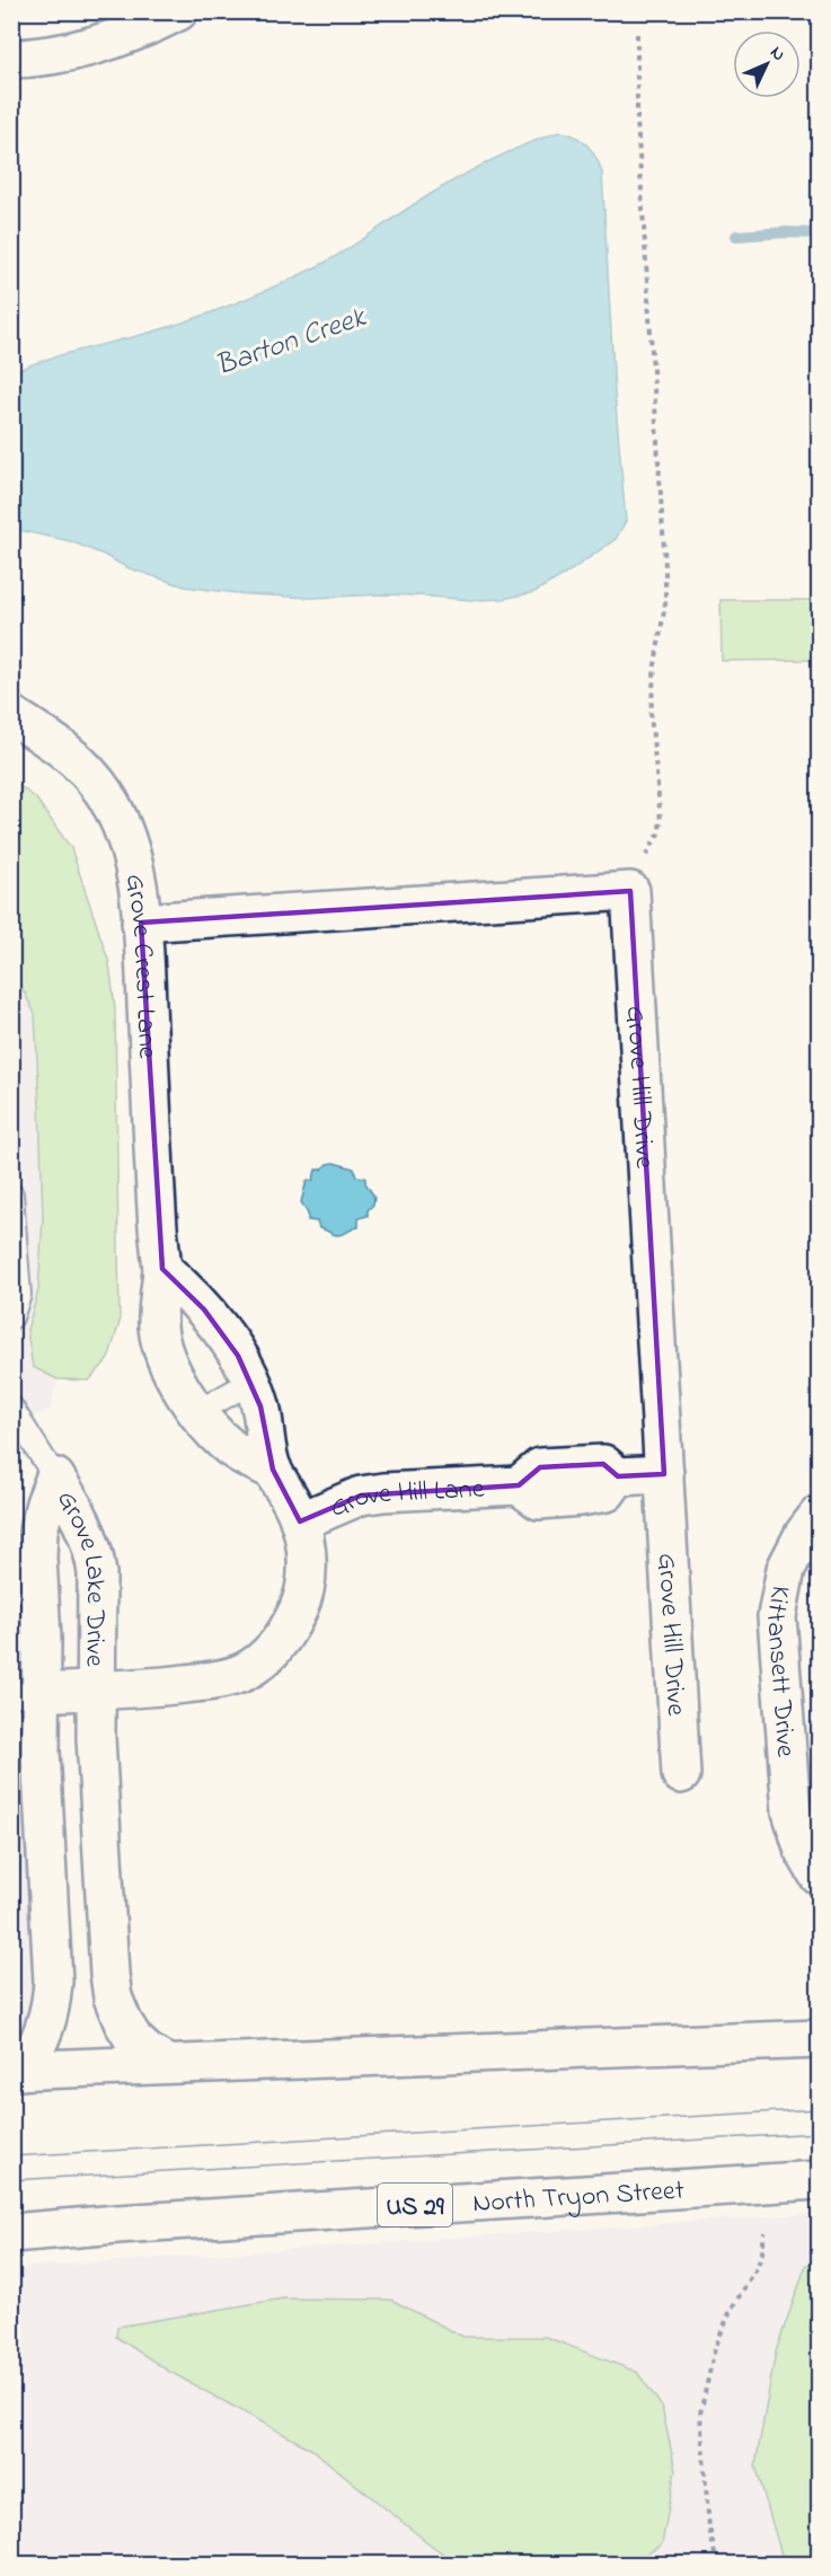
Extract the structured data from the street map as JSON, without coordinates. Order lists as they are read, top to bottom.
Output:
{
  "streets": {
    "street": [
      "Grove Crest Lane",
      "Grove Hill Drive",
      "Grove Hill Lane",
      "Grove Lake Drive",
      "Kittansett Drive",
      "North Tryon Street",
      "US 29"
    ]
  },
  "crossings": [
    ["Grove Hill Drive", "Grove Hill Lane"]
  ],
  "water": ["Barton Creek"],
  "north": "top right"
}
